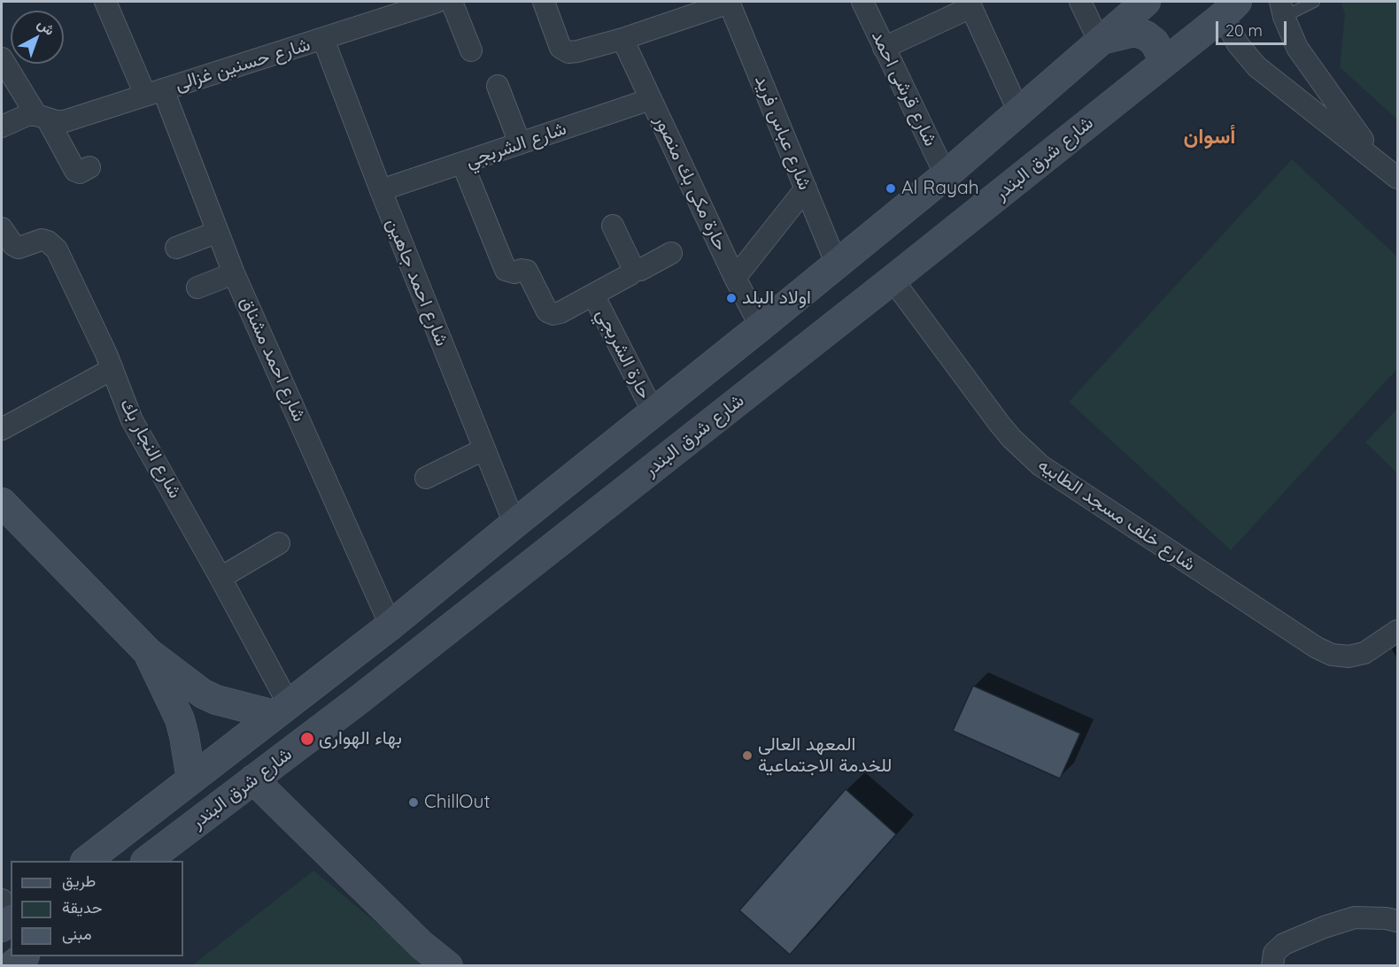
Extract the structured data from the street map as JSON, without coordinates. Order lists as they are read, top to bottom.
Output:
{
  "streets": {
    "main road": ["شارع شرق البندر"],
    "street": [
      "شارع حسنين غزالى",
      "شارع قرشى احمد",
      "شارع عباس فريد",
      "شارع الشربجي",
      "حارة مكى بك منصور",
      "شارع احمد جاهين",
      "حارة الشربجي",
      "شارع احمد مشناق",
      "شارع النجار بك",
      "شارع خلف مسجد الطابيه"
    ]
  },
  "crossings": [
    ["شارع حسنين غزالى", "شارع احمد جاهين"],
    ["شارع حسنين غزالى", "شارع احمد مشناق"],
    ["شارع قرشى احمد", "شارع شرق البندر"],
    ["شارع عباس فريد", "شارع شرق البندر"],
    ["شارع الشربجي", "حارة مكى بك منصور"],
    ["شارع الشربجي", "شارع احمد جاهين"],
    ["شارع الشربجي", "حارة الشربجي"],
    ["شارع شرق البندر", "حارة مكى بك منصور"],
    ["شارع شرق البندر", "شارع احمد جاهين"],
    ["شارع شرق البندر", "حارة الشربجي"],
    ["شارع شرق البندر", "شارع احمد مشناق"],
    ["شارع شرق البندر", "شارع النجار بك"],
    ["شارع شرق البندر", "شارع خلف مسجد الطابيه"]
  ],
  "districts": ["أسوان"],
  "places": [
    "Al Rayah",
    "اولاد البلد",
    "بهاء الهوارى",
    "المعهد العالى للخدمة الاجتماعية",
    "ChillOut"
  ],
  "legend": ["طريق", "حديقة", "مبنى"],
  "scale_bar": "20 m",
  "north": "top right"
}
